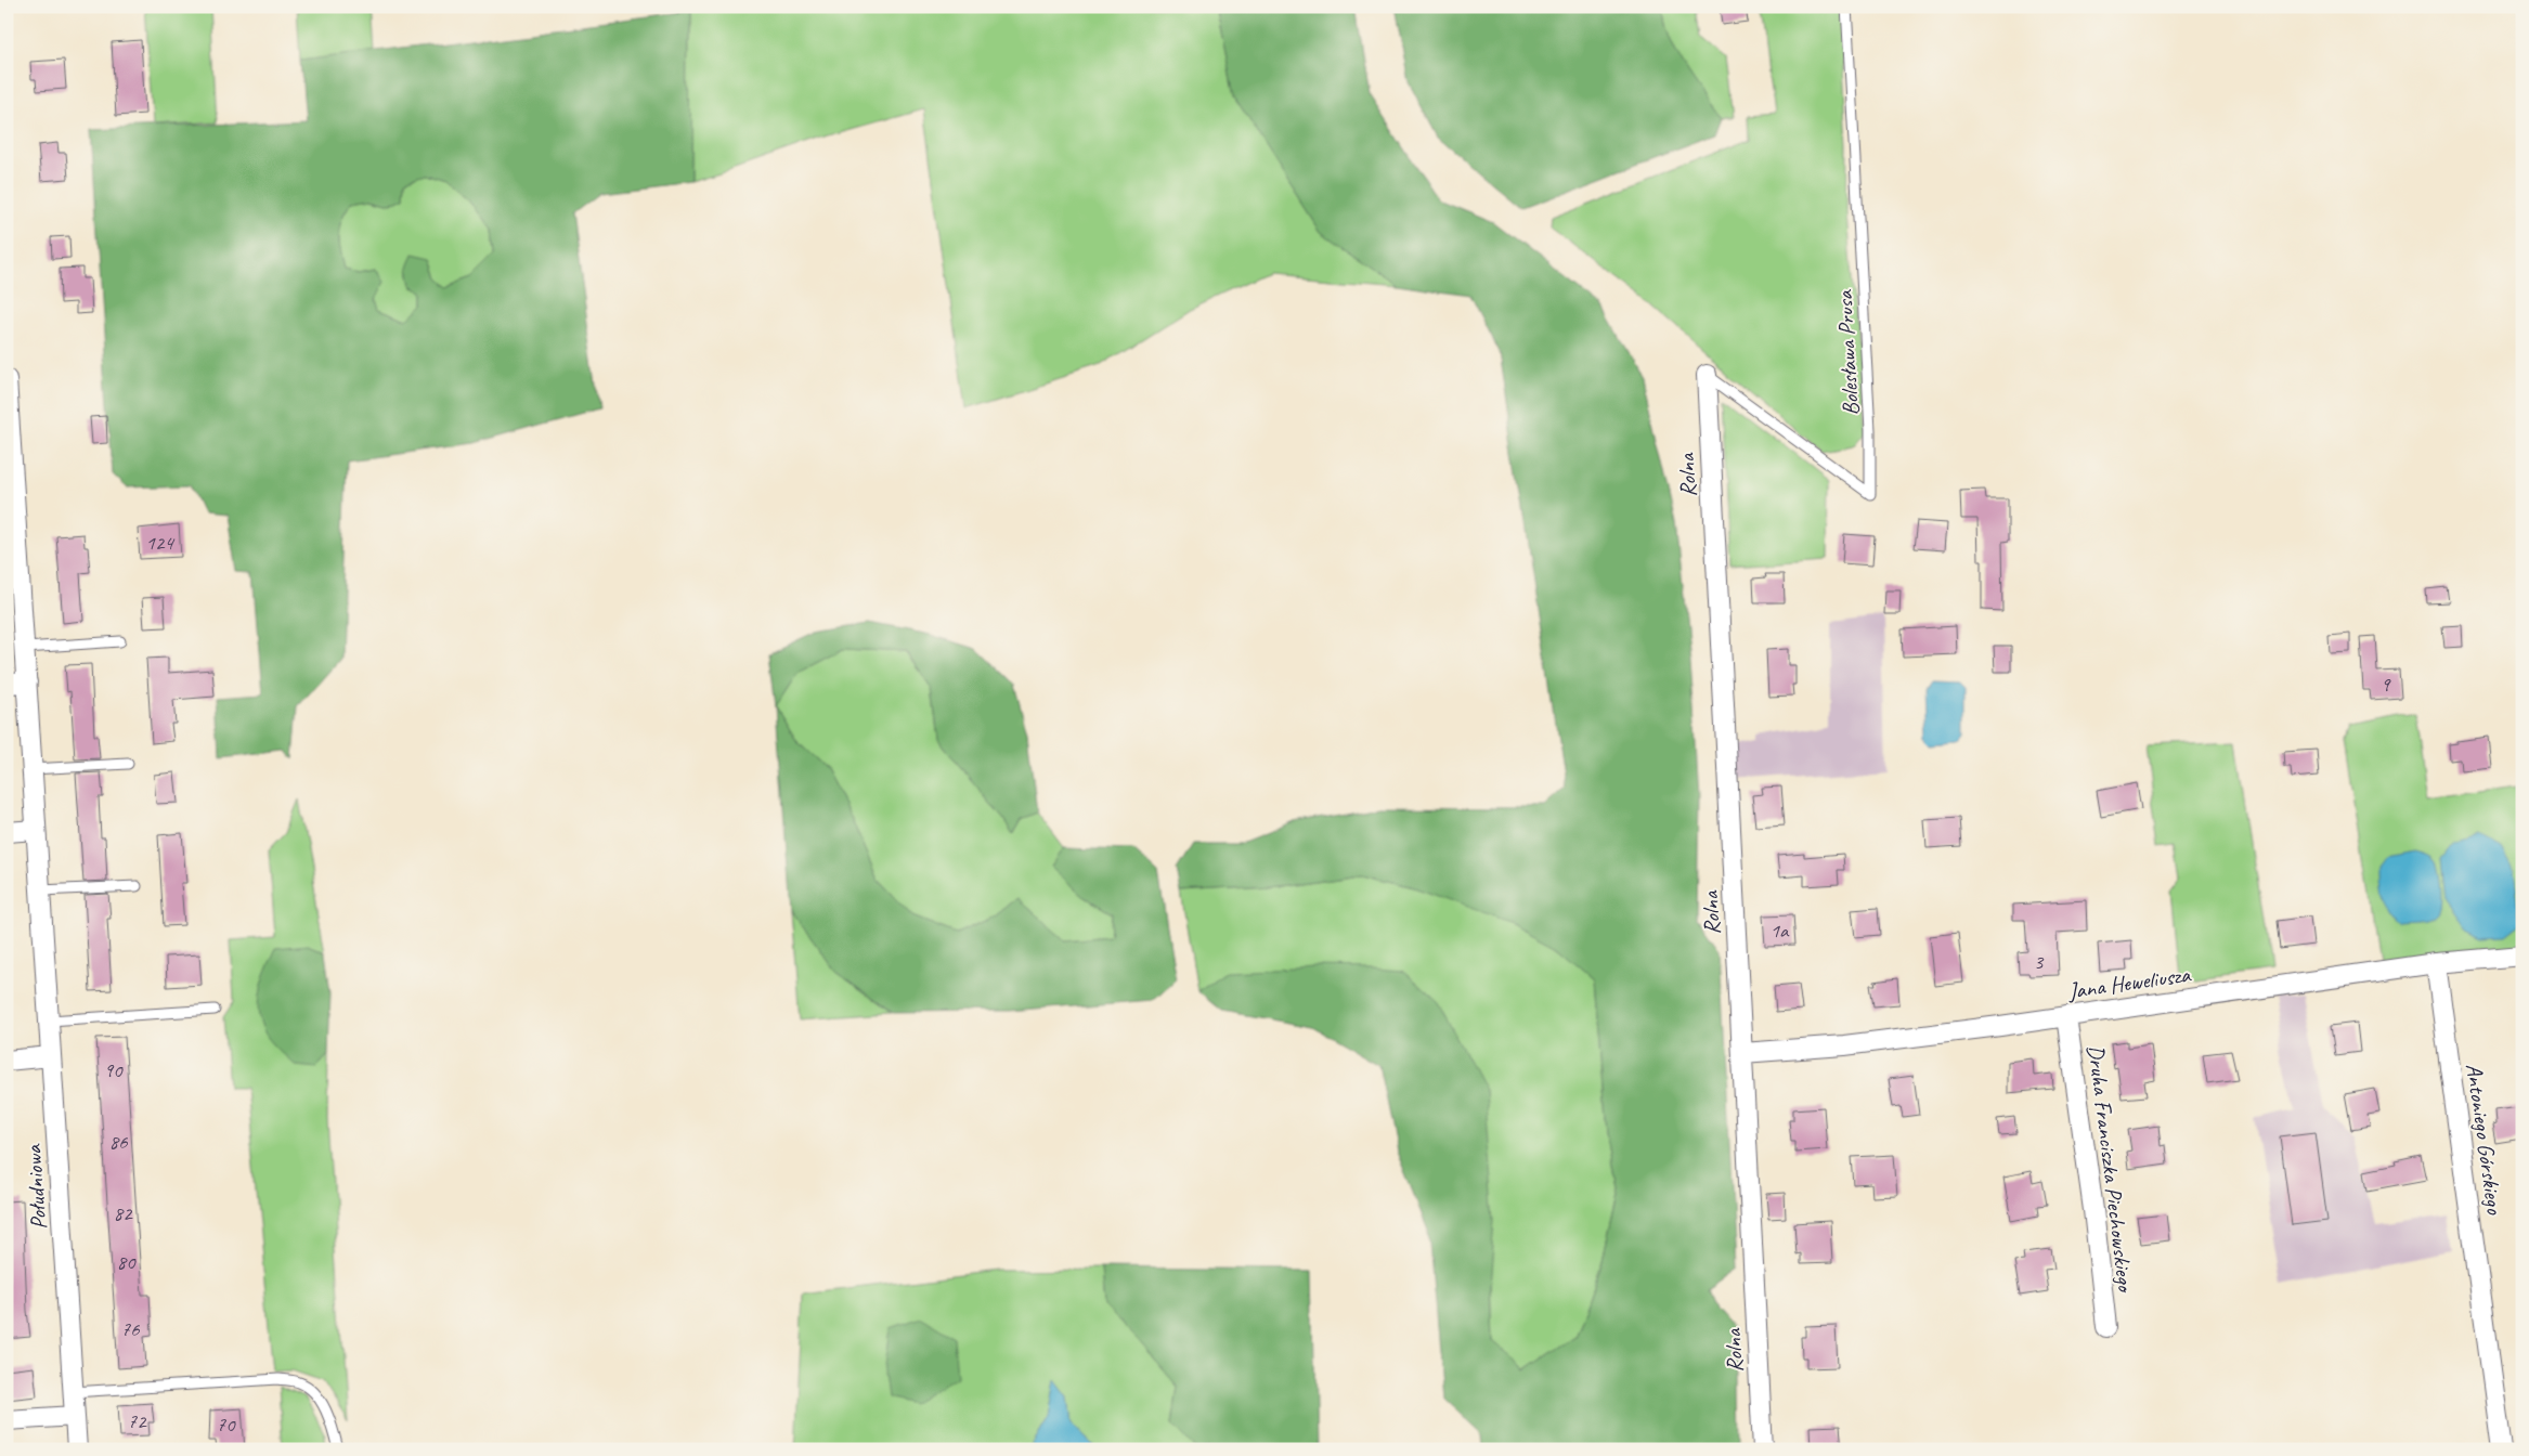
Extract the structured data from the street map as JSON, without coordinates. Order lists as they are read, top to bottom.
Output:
{
  "streets": {
    "street": [
      "Rolna",
      "Jana Heweliusza",
      "Antoniego Górskiego",
      "Druha Franciszka Piechowskiego",
      "Południowa"
    ],
    "lane": ["Bolesława Prusa"]
  },
  "crossings": [
    ["Bolesława Prusa", "Rolna"],
    ["Rolna", "Jana Heweliusza"],
    ["Jana Heweliusza", "Antoniego Górskiego"],
    ["Jana Heweliusza", "Druha Franciszka Piechowskiego"]
  ],
  "house_numbers": [
    "124",
    "9",
    "1a",
    "3",
    "90",
    "86",
    "82",
    "80",
    "76",
    "72",
    "70"
  ]
}
